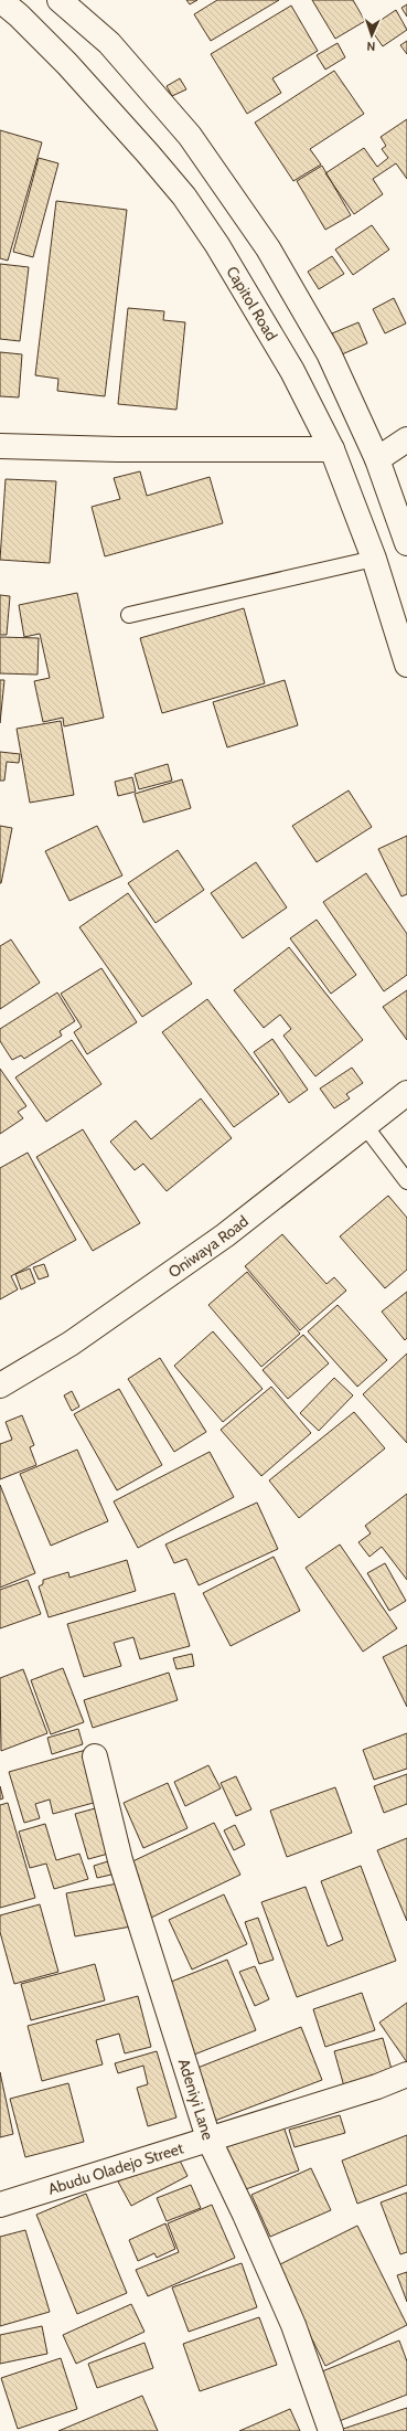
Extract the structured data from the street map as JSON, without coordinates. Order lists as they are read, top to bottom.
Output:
{
  "streets": {
    "main road": [
      "Capitol Road",
      "Oniwaya Road",
      "Adeniyi Lane",
      "Abudu Oladejo Street"
    ]
  },
  "crossings": [
    ["Adeniyi Lane", "Abudu Oladejo Street"]
  ],
  "north": "bottom"
}
